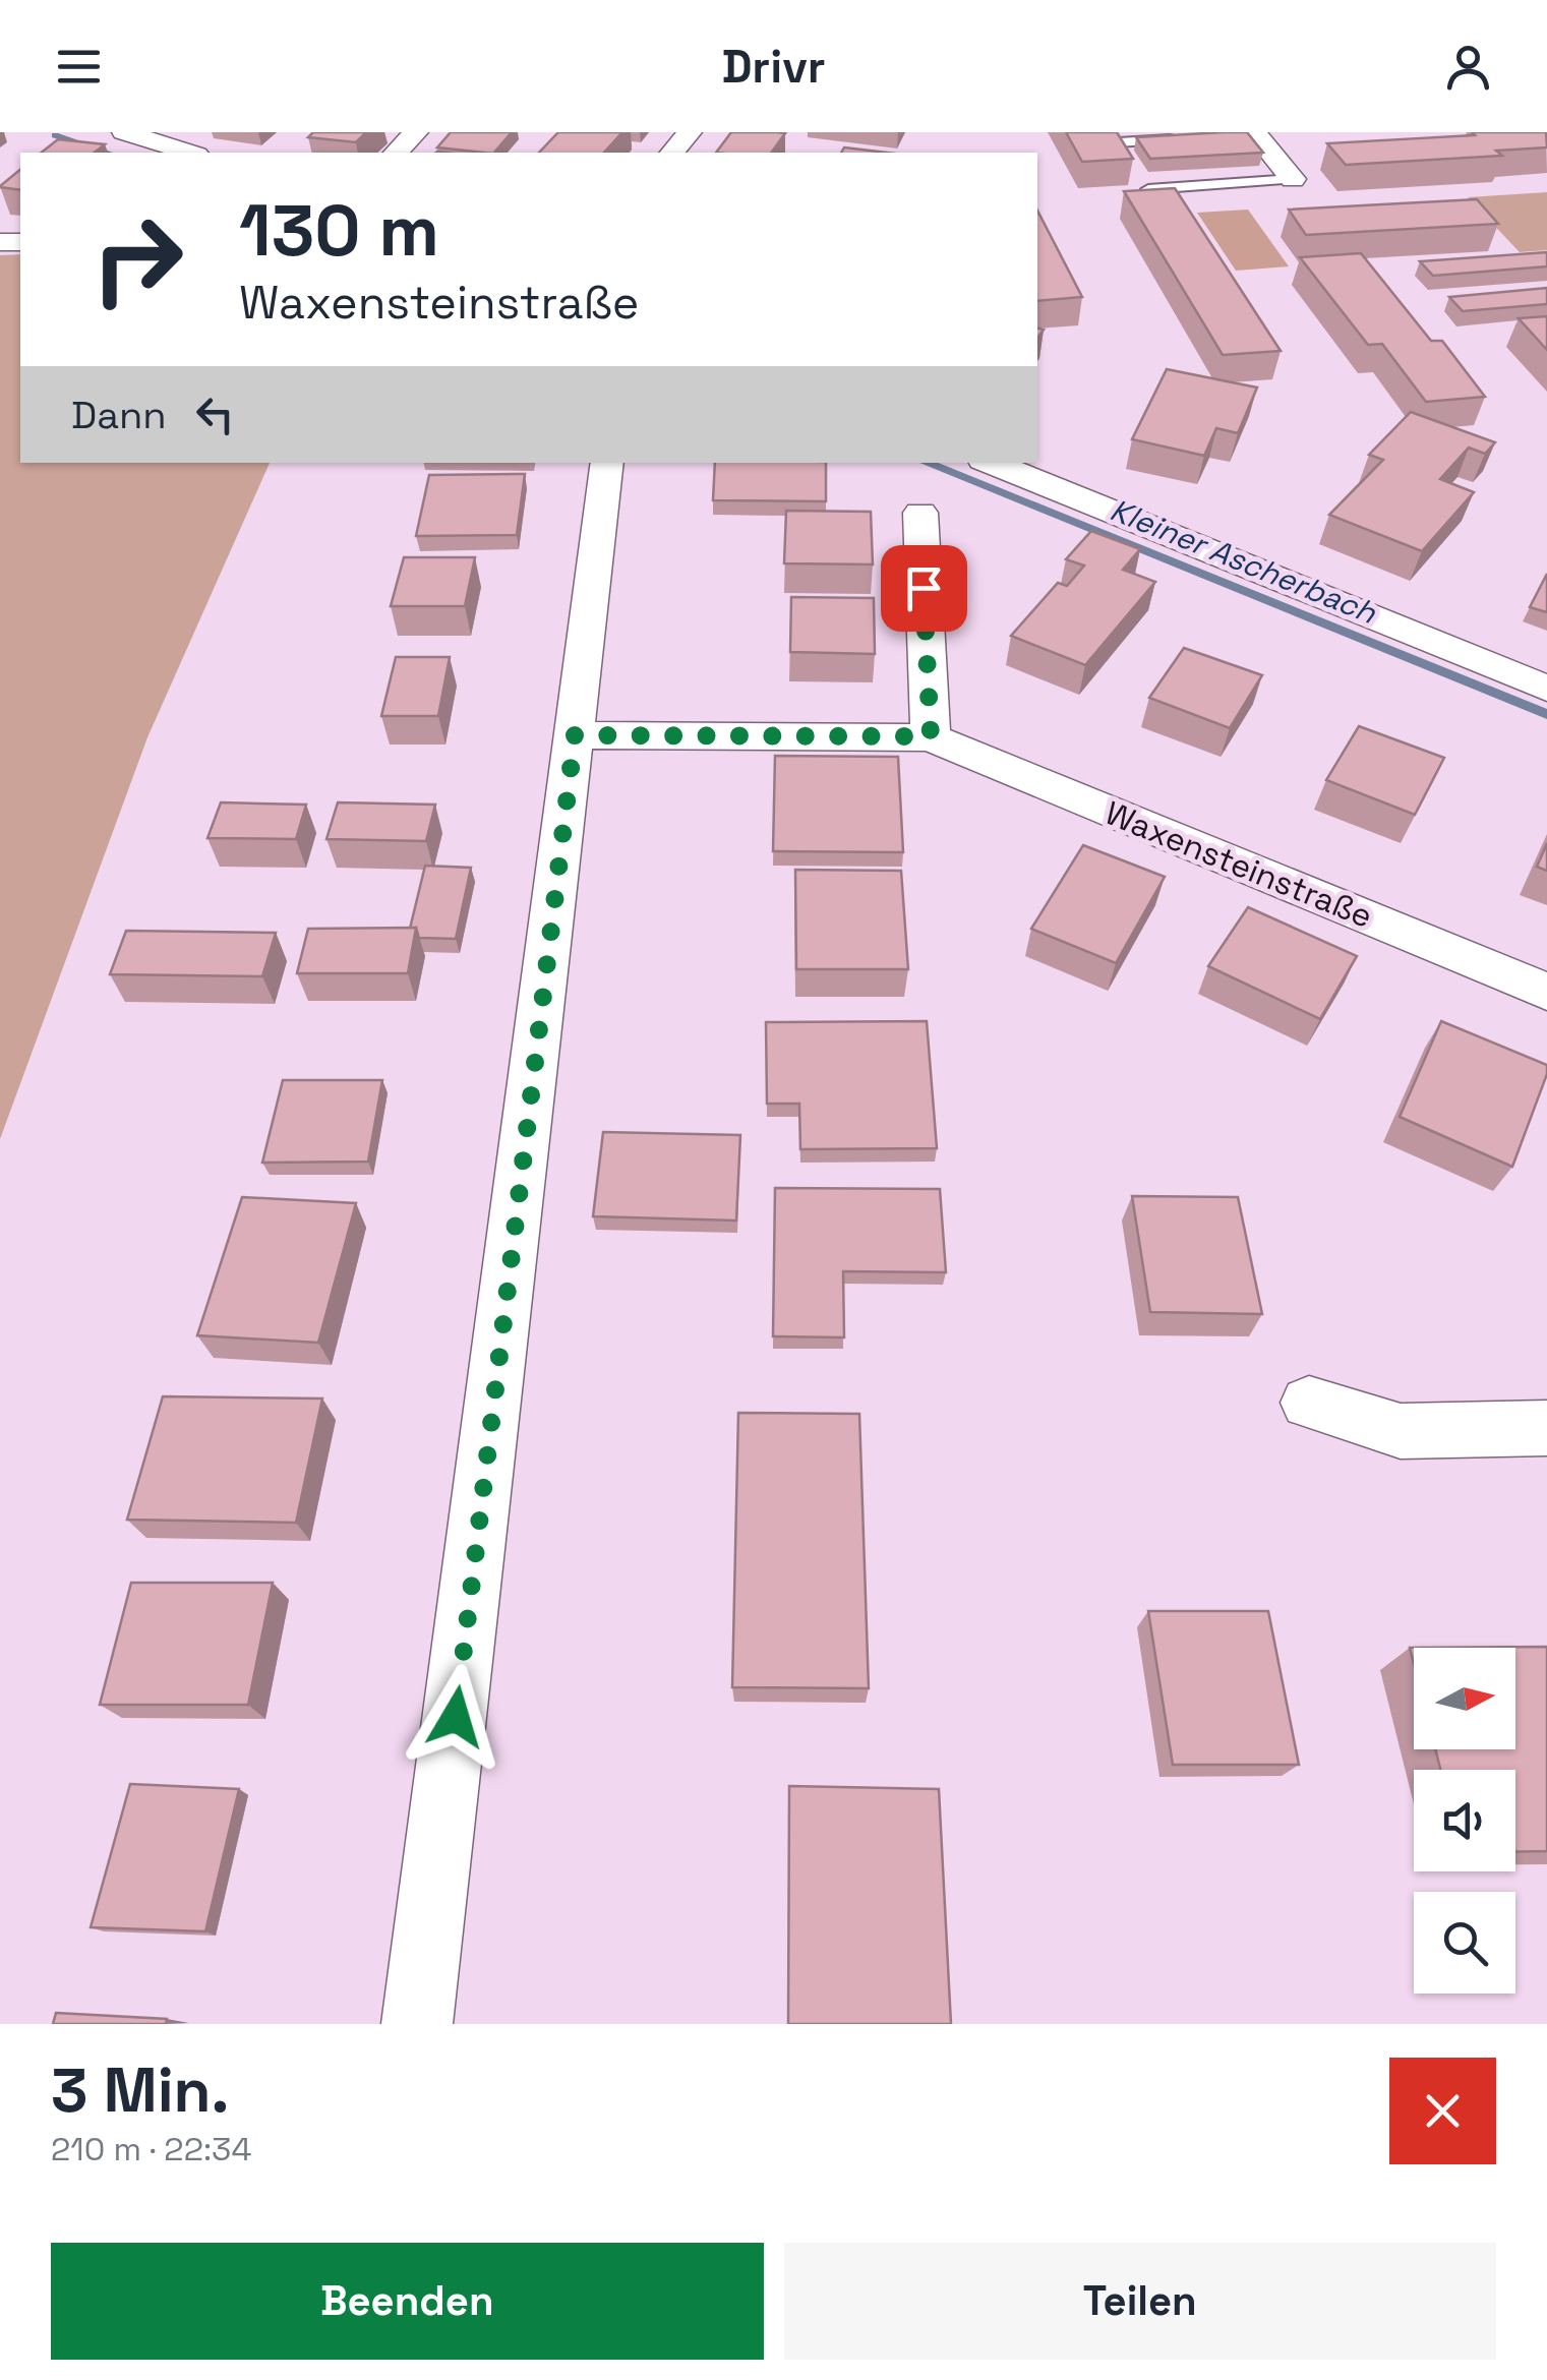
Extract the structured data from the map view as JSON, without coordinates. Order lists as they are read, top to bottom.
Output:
{
  "streets": {
    "street": ["Waxensteinstraße"]
  },
  "water": ["Kleiner Ascherbach"],
  "north": "right",
  "page": {
    "header": "Drivr",
    "turn": ["130 m", "Waxensteinstraße"],
    "then": "Dann",
    "heading": ["3 Min.", "210 m · 22:34"],
    "buttons": ["Beenden", "Teilen"]
  }
}
